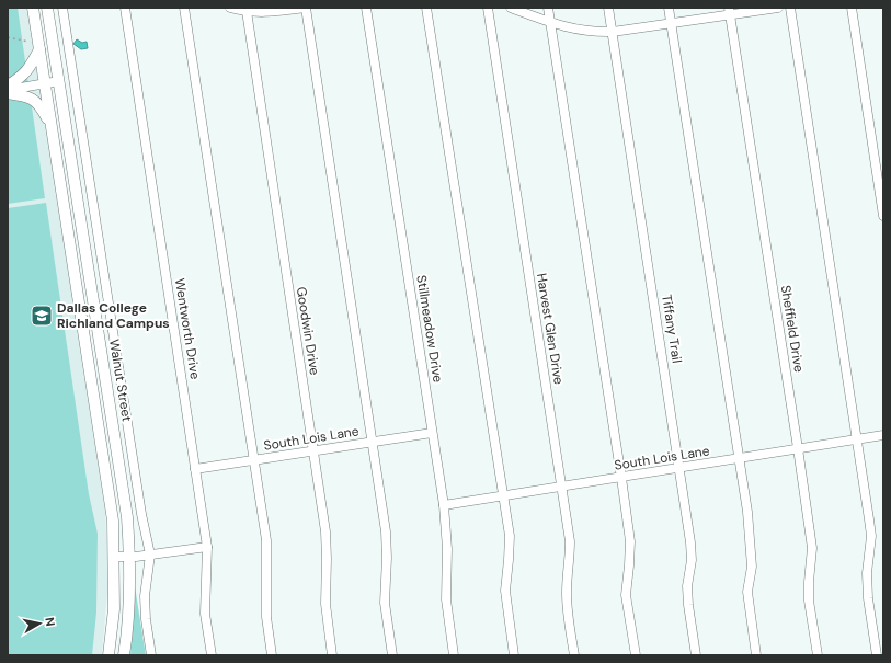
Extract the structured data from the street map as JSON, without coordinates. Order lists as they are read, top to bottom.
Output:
{
  "streets": {
    "main road": ["Walnut Street"],
    "street": [
      "Wentworth Drive",
      "Stillmeadow Drive",
      "Harvest Glen Drive",
      "Tiffany Trail",
      "Sheffield Drive",
      "Goodwin Drive",
      "South Lois Lane"
    ]
  },
  "crossings": [
    ["Wentworth Drive", "South Lois Lane"],
    ["Stillmeadow Drive", "South Lois Lane"],
    ["Harvest Glen Drive", "South Lois Lane"],
    ["Tiffany Trail", "South Lois Lane"],
    ["Sheffield Drive", "South Lois Lane"],
    ["Goodwin Drive", "South Lois Lane"]
  ],
  "places": {
    "school or university": ["Dallas College Richland Campus"]
  },
  "north": "right"
}
